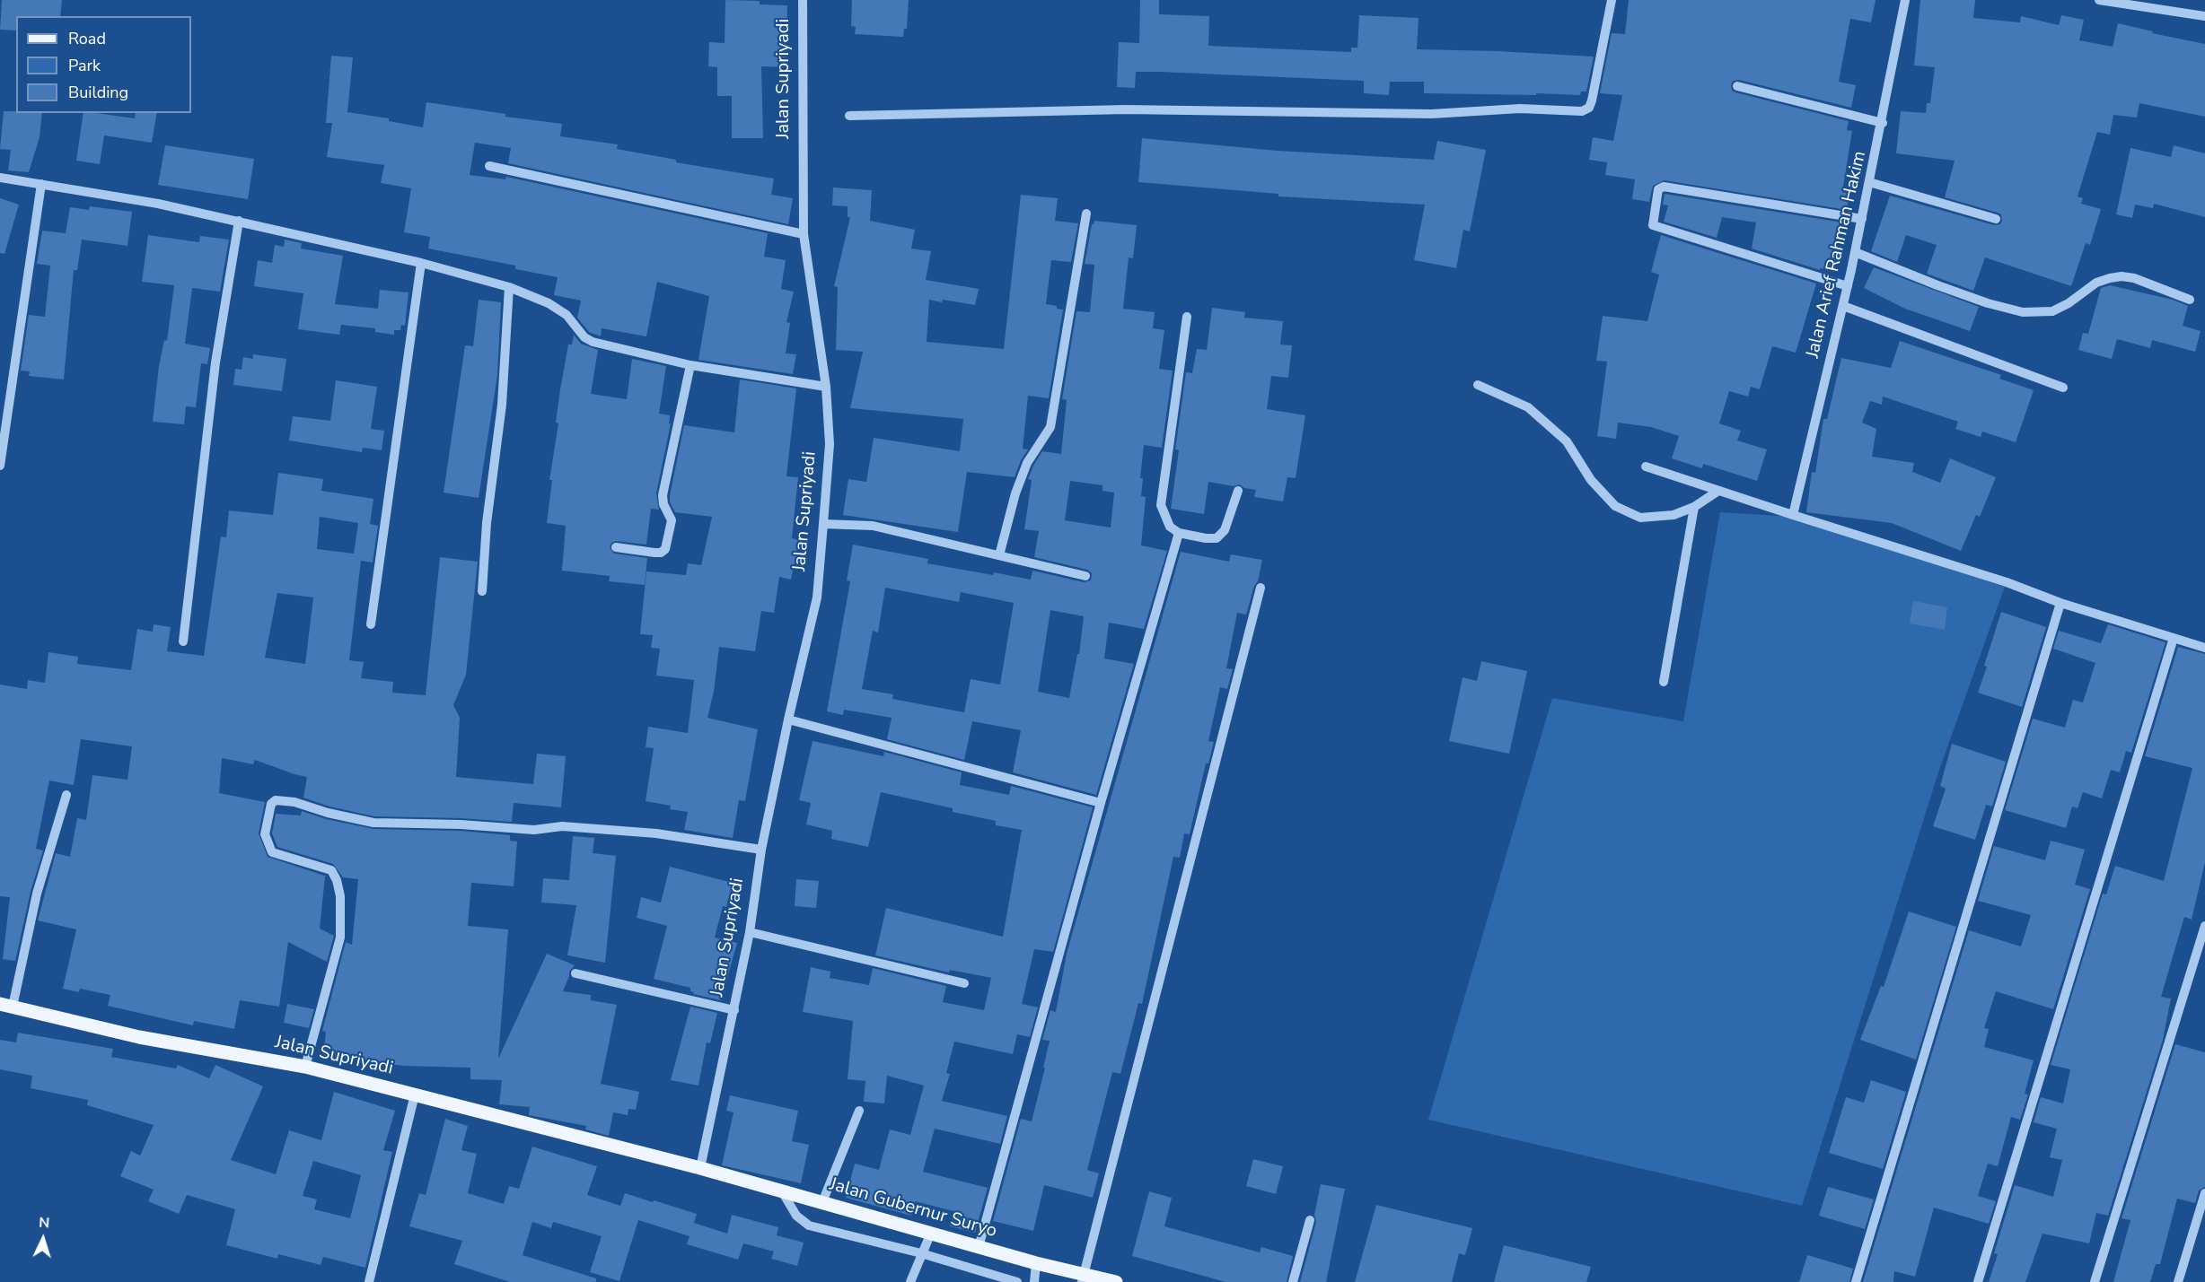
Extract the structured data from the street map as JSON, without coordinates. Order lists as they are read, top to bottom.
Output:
{
  "streets": {
    "main road": ["Jalan Supriyadi", "Jalan Gubernur Suryo"],
    "street": ["Jalan Arief Rahman Hakim"]
  },
  "crossings": [
    ["Jalan Supriyadi", "Jalan Gubernur Suryo"]
  ],
  "legend": ["Road", "Park", "Building"],
  "north": "top"
}
